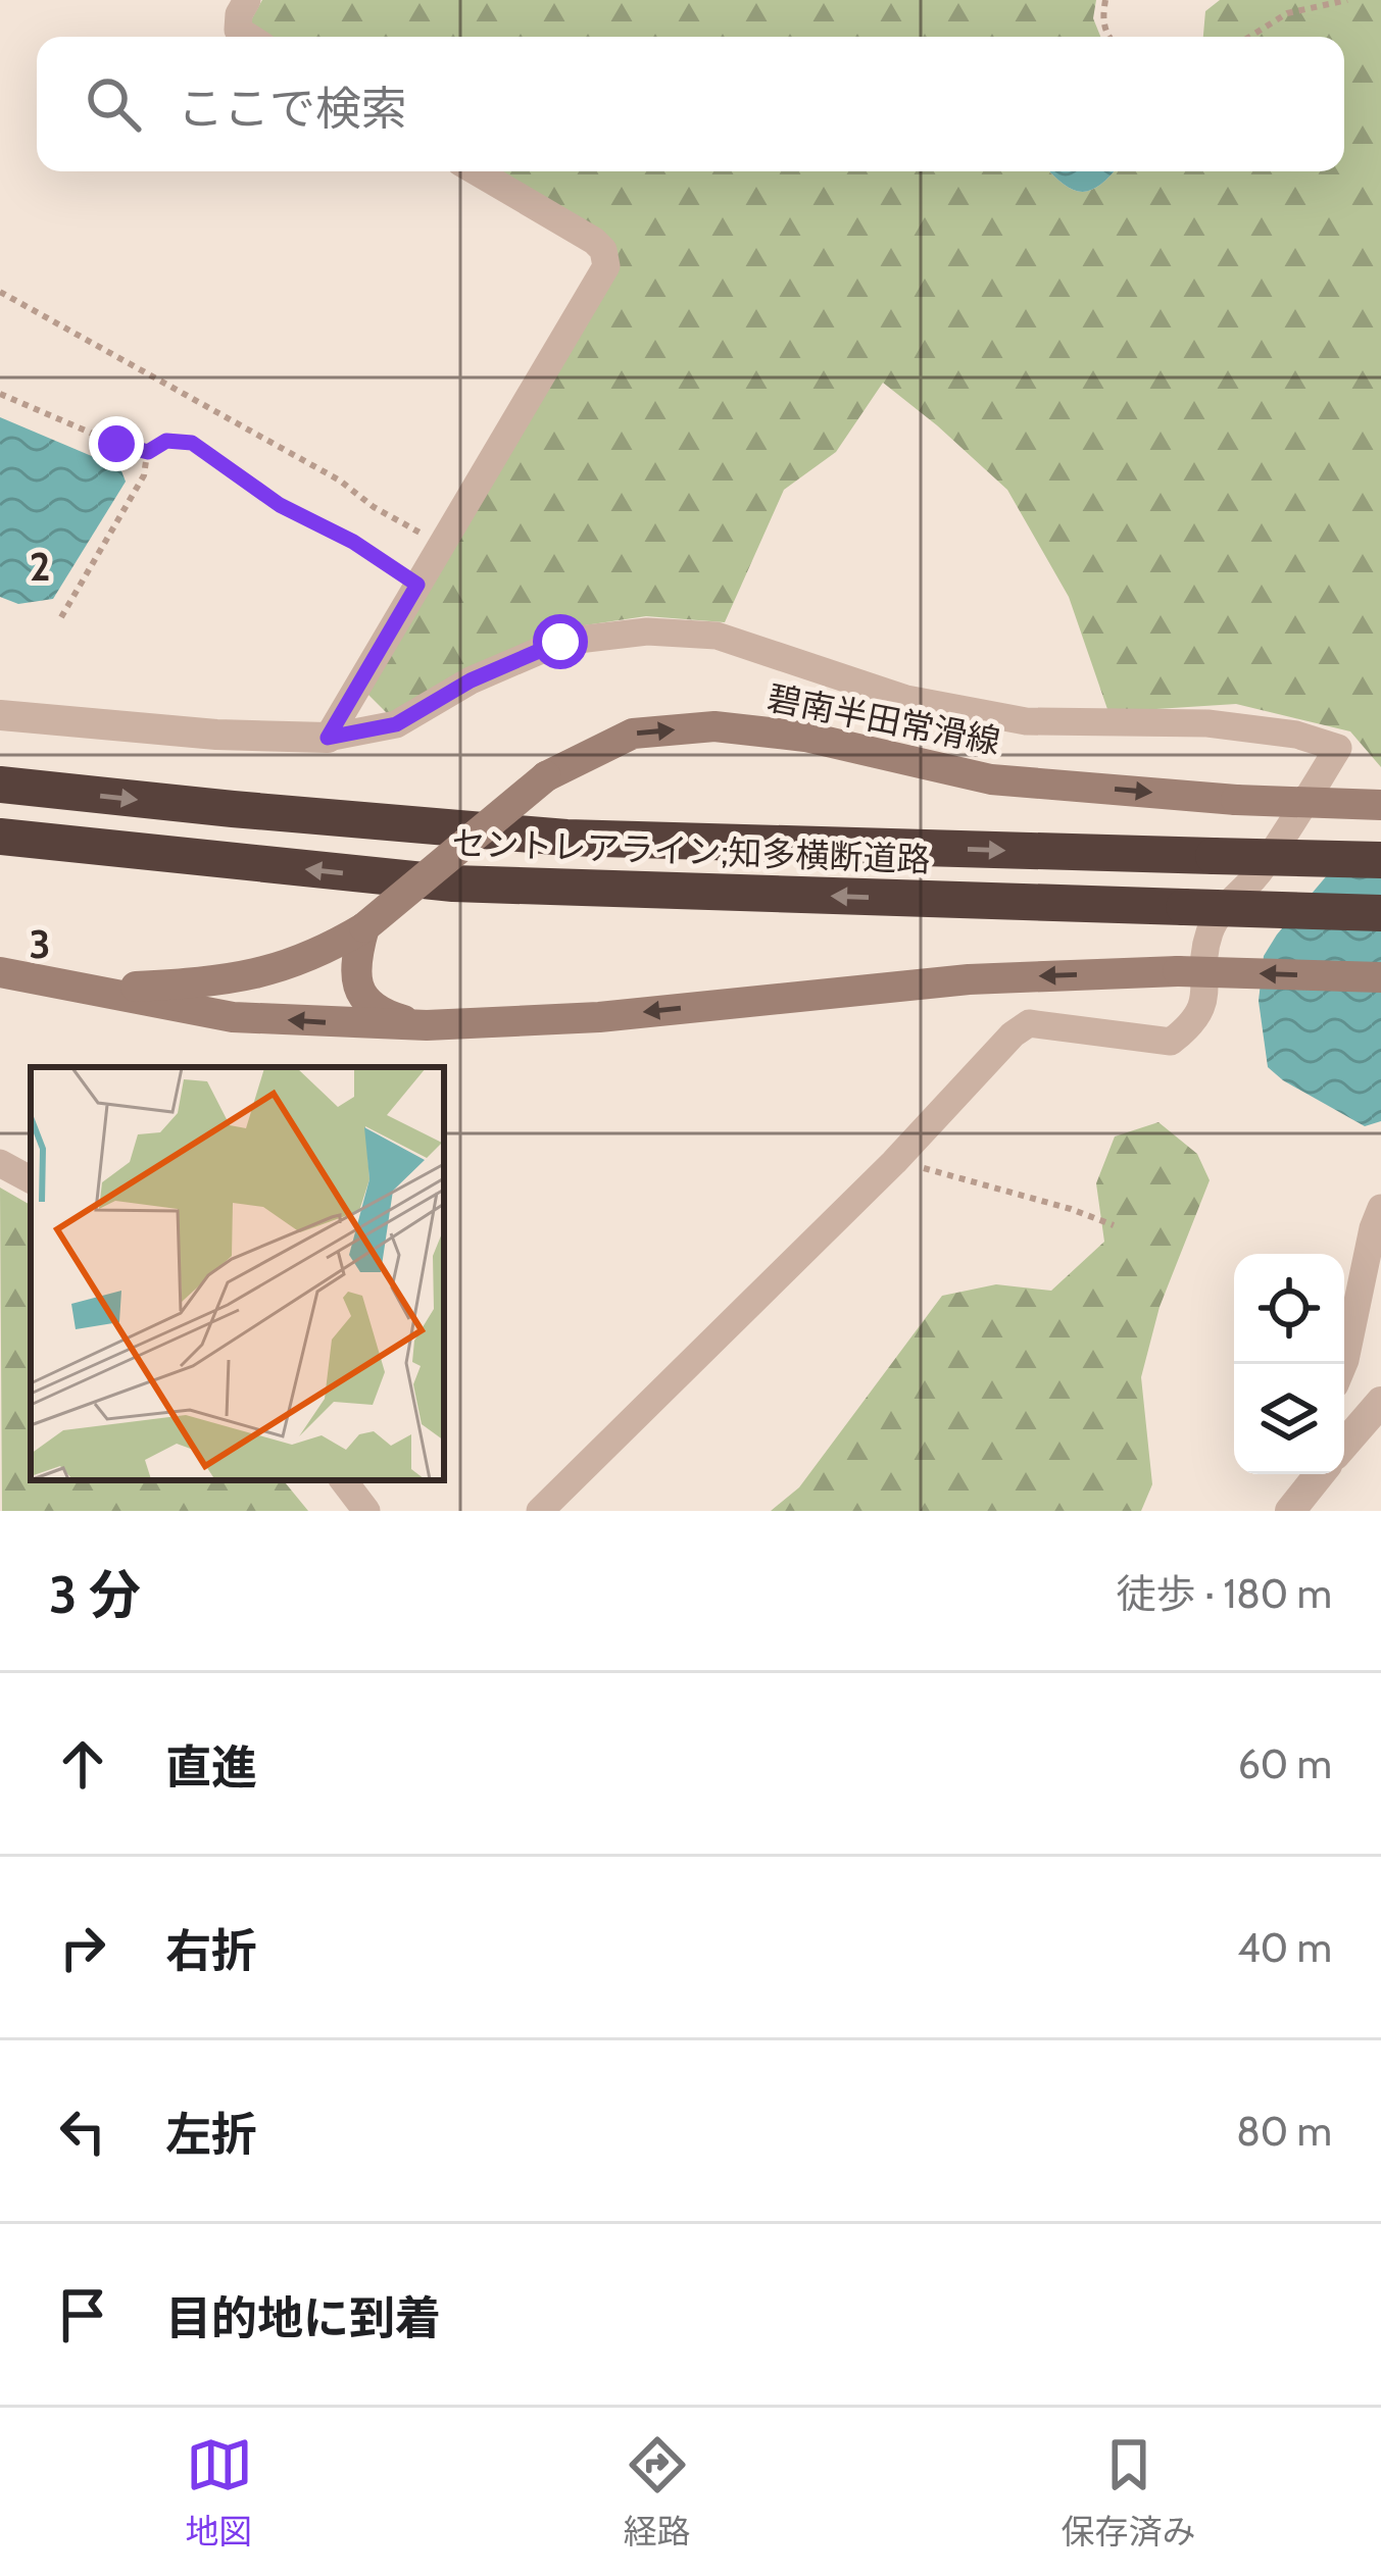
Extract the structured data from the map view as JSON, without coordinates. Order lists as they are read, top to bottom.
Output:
{
  "streets": {
    "highway": ["セントレアライン;知多横断道路"],
    "main road": ["碧南半田常滑線"]
  },
  "page": {
    "search": "ここで検索",
    "heading": ["3 分", "徒歩 · 180 m"],
    "list": [
      ["直進", "60 m"],
      ["右折", "40 m"],
      ["左折", "80 m"],
      "目的地に到着"
    ],
    "nav": ["地図", "経路", "保存済み"]
  },
  "grid": {
    "rows": ["2", "3"]
  }
}
